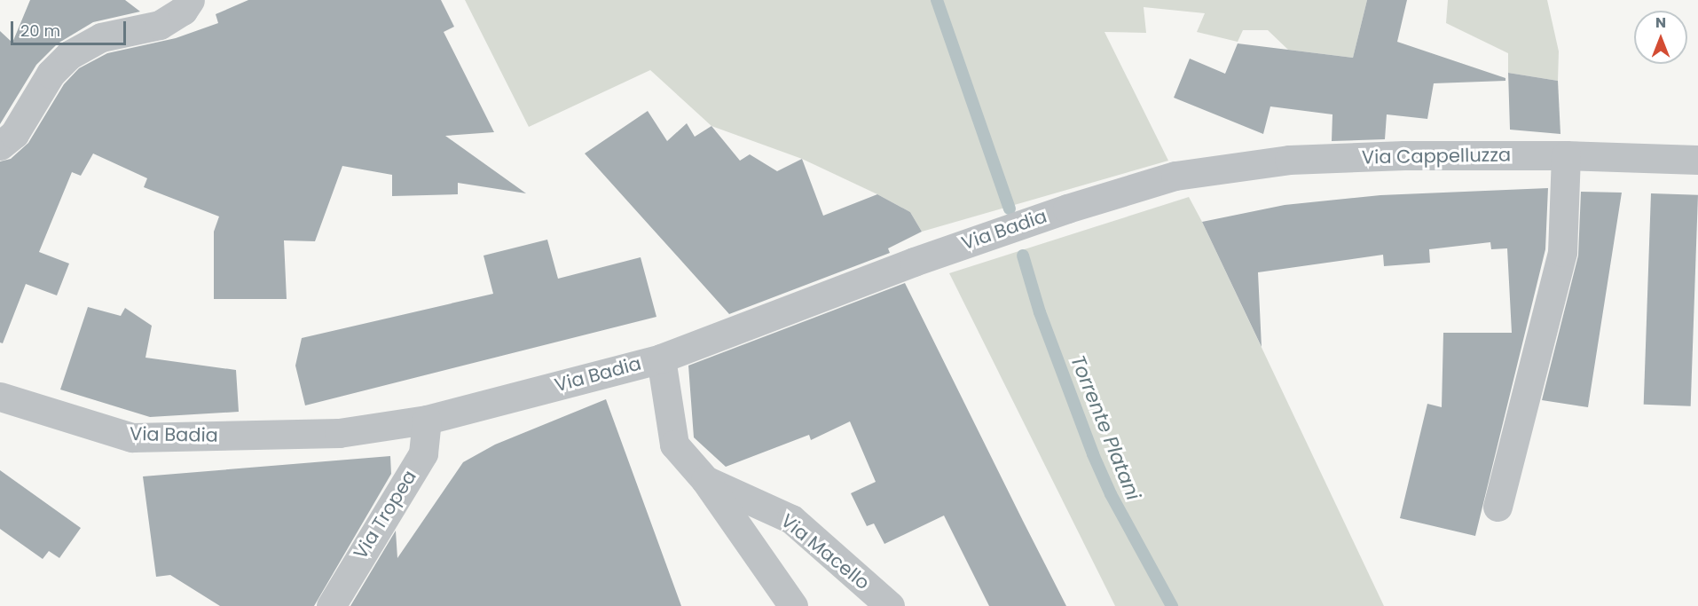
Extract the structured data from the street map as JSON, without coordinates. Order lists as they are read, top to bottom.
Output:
{
  "streets": {
    "street": [
      "Via Cappelluzza",
      "Via Badia",
      "Via Tropea",
      "Via Macello"
    ]
  },
  "crossings": [
    ["Via Cappelluzza", "Via Badia"],
    ["Via Badia", "Via Tropea"],
    ["Via Badia", "Via Macello"]
  ],
  "water": ["Torrente Platani"],
  "scale_bar": "20 m",
  "north": "top"
}
